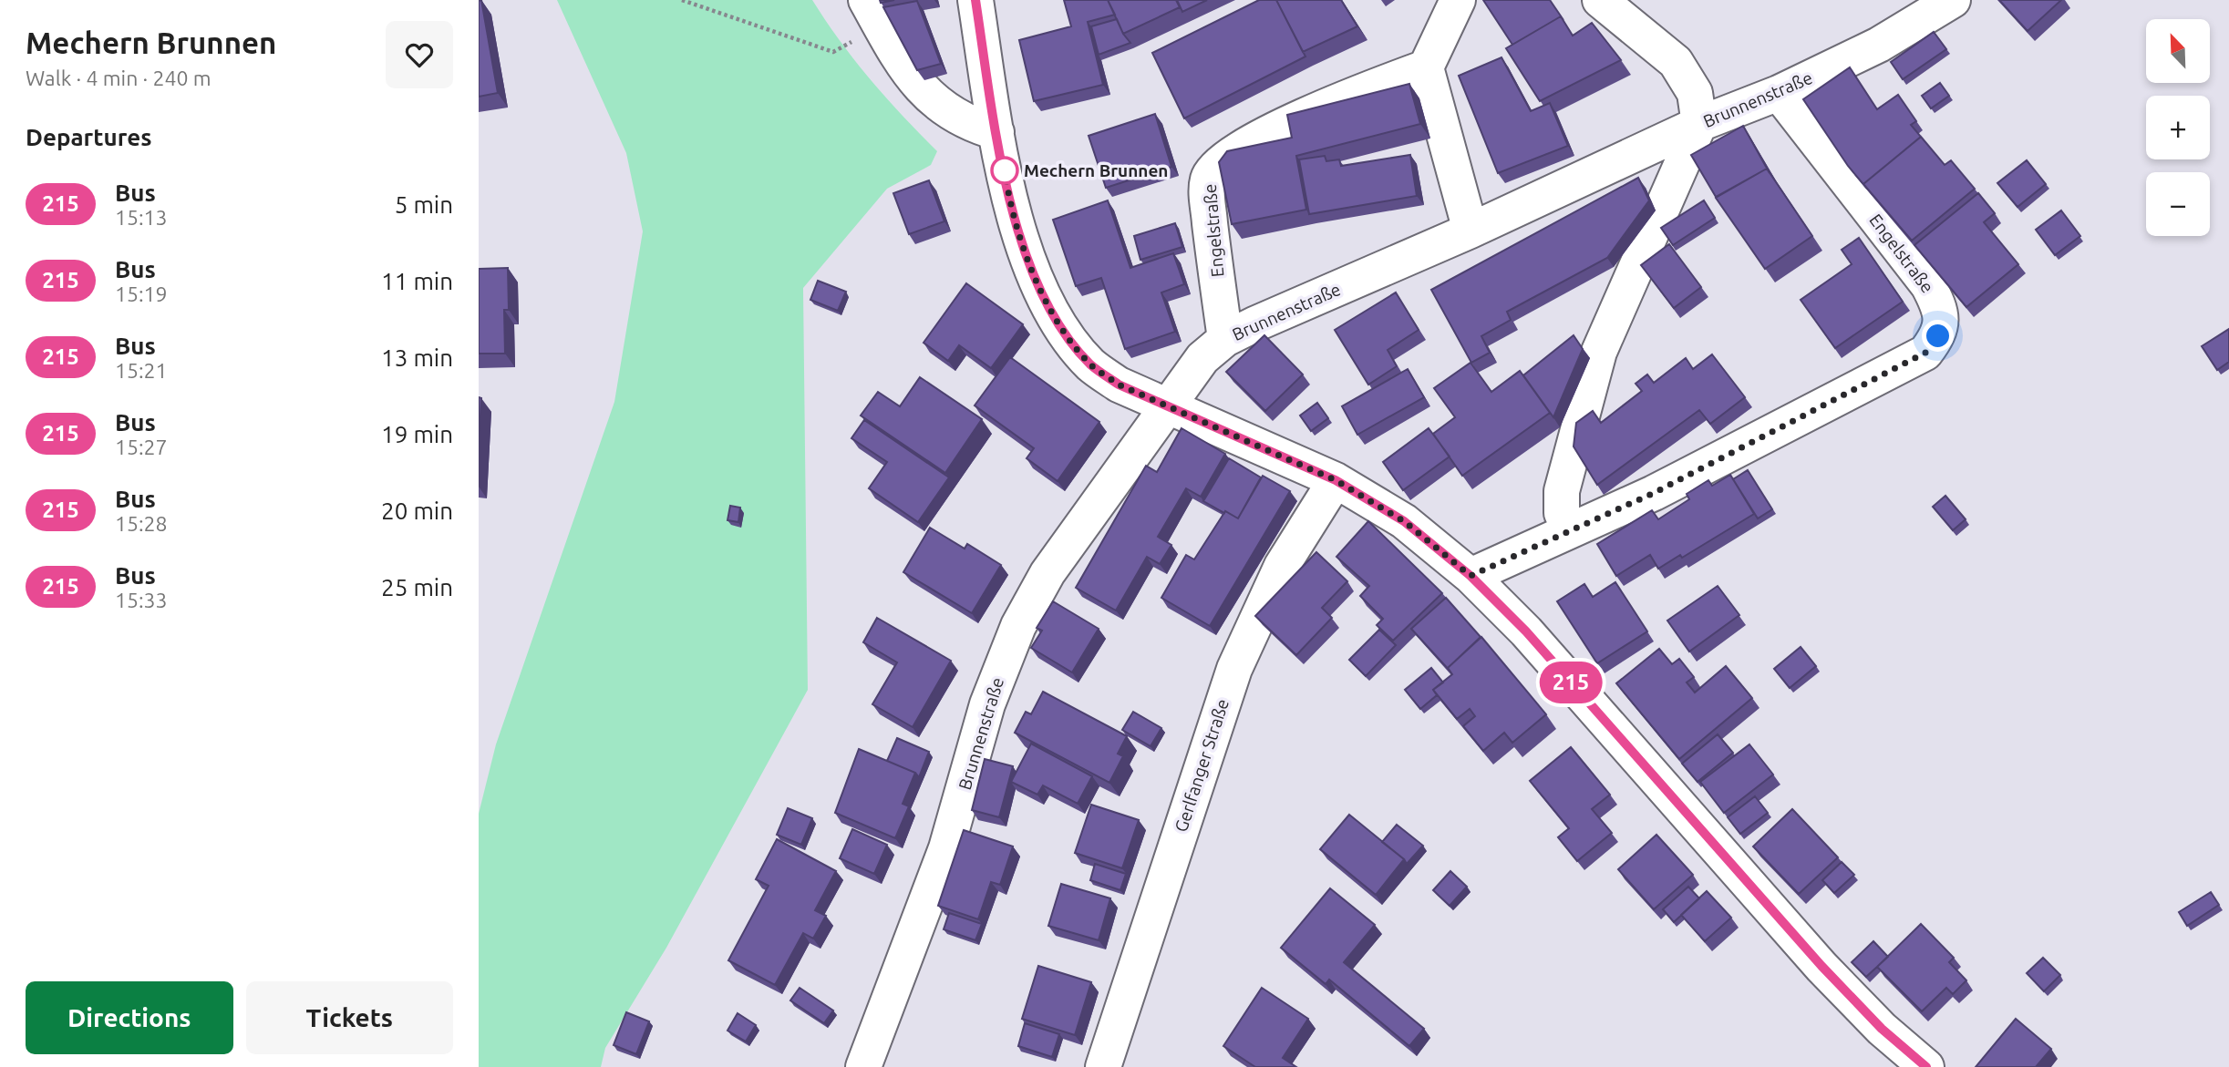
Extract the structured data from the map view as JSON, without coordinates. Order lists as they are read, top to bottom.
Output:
{
  "streets": {
    "street": ["Brunnenstraße", "Engelstraße", "Gerlfanger Straße"]
  },
  "crossings": [
    ["Brunnenstraße", "Engelstraße"]
  ],
  "places": ["Mechern Brunnen"],
  "lines": ["bus line 215"],
  "north": "top left",
  "page": {
    "heading": [
      ["Mechern Brunnen", "Walk · 4 min · 240 m"],
      "Departures"
    ],
    "on_map": "215",
    "map_buttons": ["+", "−"],
    "list": [
      {
        "mark": "215",
        "name": "Bus",
        "note": "15:13",
        "value": "5 min"
      },
      {
        "mark": "215",
        "name": "Bus",
        "note": "15:19",
        "value": "11 min"
      },
      {
        "mark": "215",
        "name": "Bus",
        "note": "15:21",
        "value": "13 min"
      },
      {
        "mark": "215",
        "name": "Bus",
        "note": "15:27",
        "value": "19 min"
      },
      {
        "mark": "215",
        "name": "Bus",
        "note": "15:28",
        "value": "20 min"
      },
      {
        "mark": "215",
        "name": "Bus",
        "note": "15:33",
        "value": "25 min"
      }
    ],
    "buttons": ["Directions", "Tickets"]
  }
}
